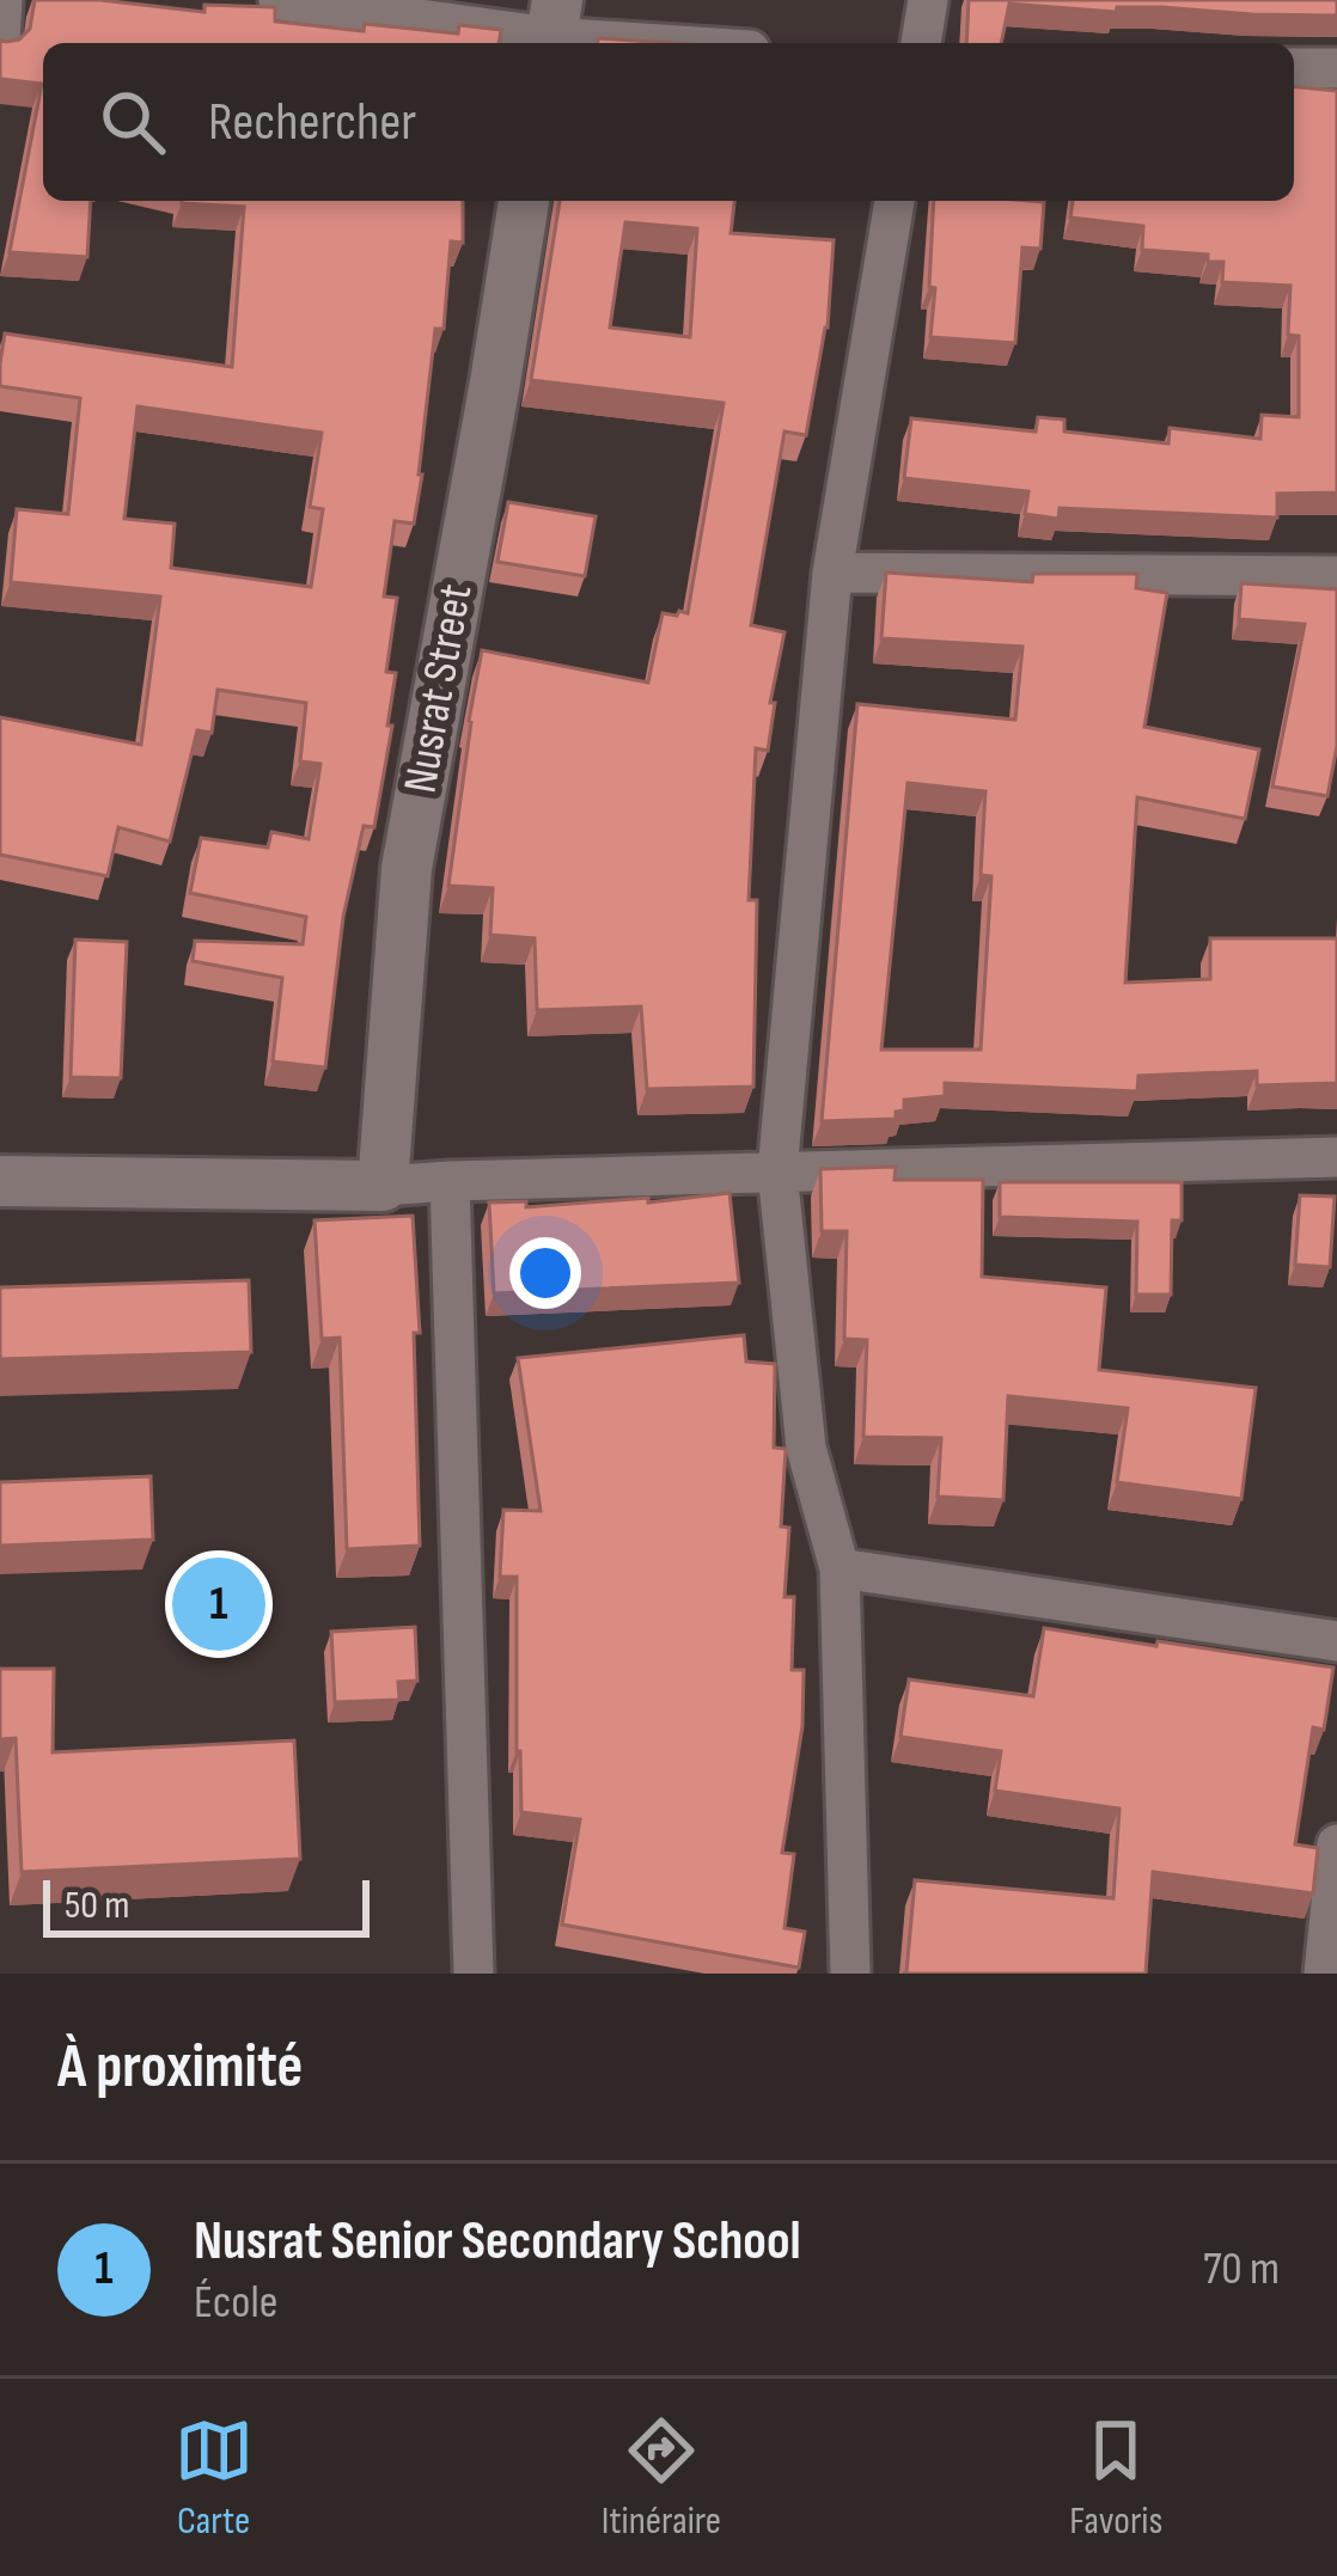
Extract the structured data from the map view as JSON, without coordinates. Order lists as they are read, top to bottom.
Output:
{
  "streets": {
    "street": ["Nusrat Street"]
  },
  "scale_bar": "50 m",
  "page": {
    "search": "Rechercher",
    "pins": "1",
    "scale": "50 m",
    "heading": "À proximité",
    "list": [
      {
        "mark": "1",
        "name": "Nusrat Senior Secondary School",
        "note": "École",
        "value": "70 m"
      }
    ],
    "nav": ["Carte", "Itinéraire", "Favoris"]
  }
}
